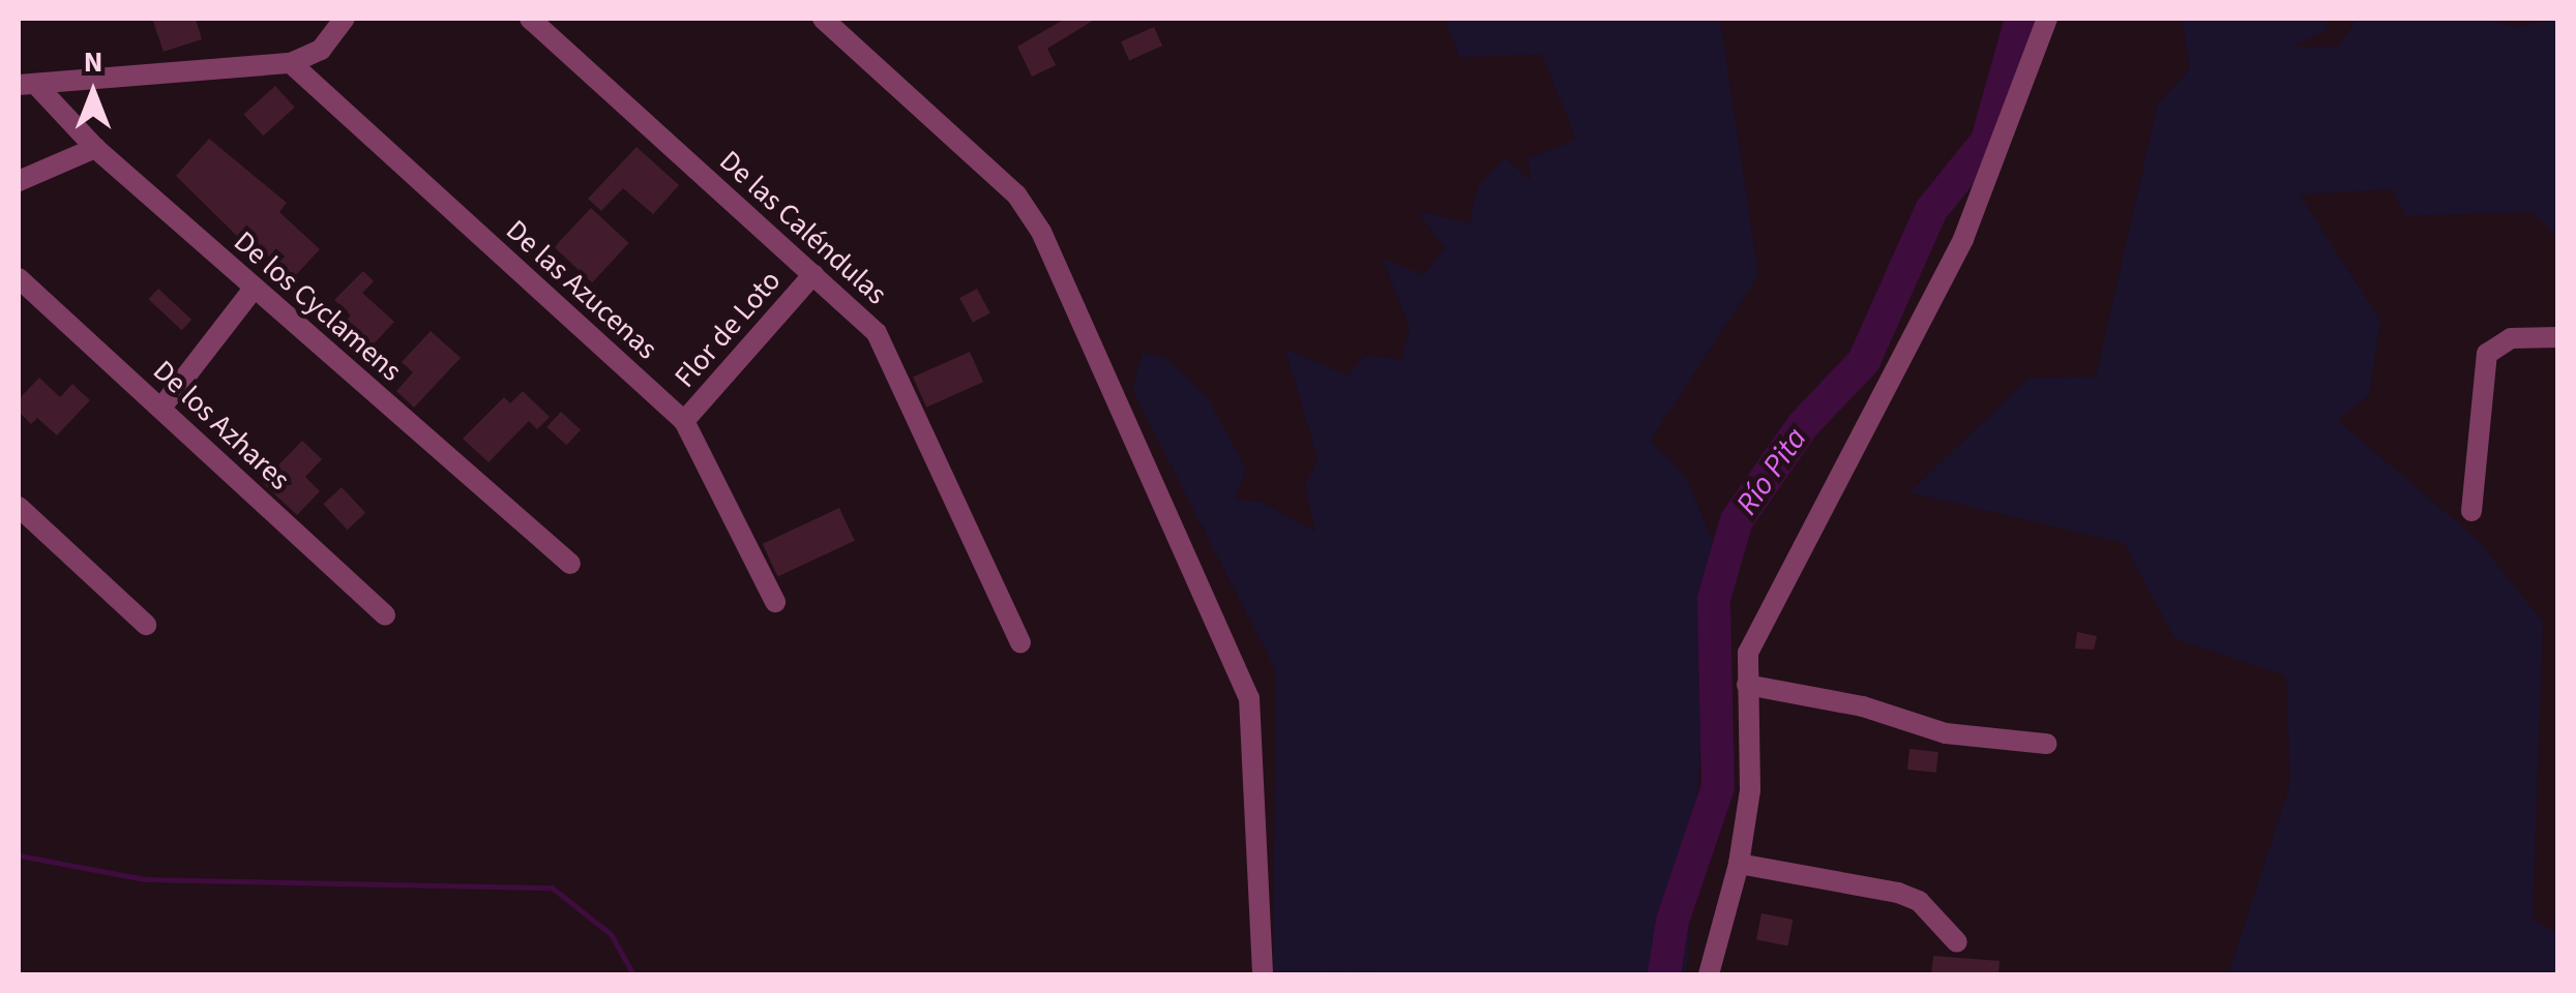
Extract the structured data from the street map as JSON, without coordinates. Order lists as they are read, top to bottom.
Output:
{
  "streets": {
    "street": [
      "De las Caléndulas",
      "De las Azucenas",
      "De los Cyclamens",
      "Flor de Loto",
      "De los Azhares"
    ]
  },
  "crossings": [
    ["De las Caléndulas", "Flor de Loto"],
    ["De las Azucenas", "Flor de Loto"]
  ],
  "water": ["Río Pita"],
  "north": "top"
}
